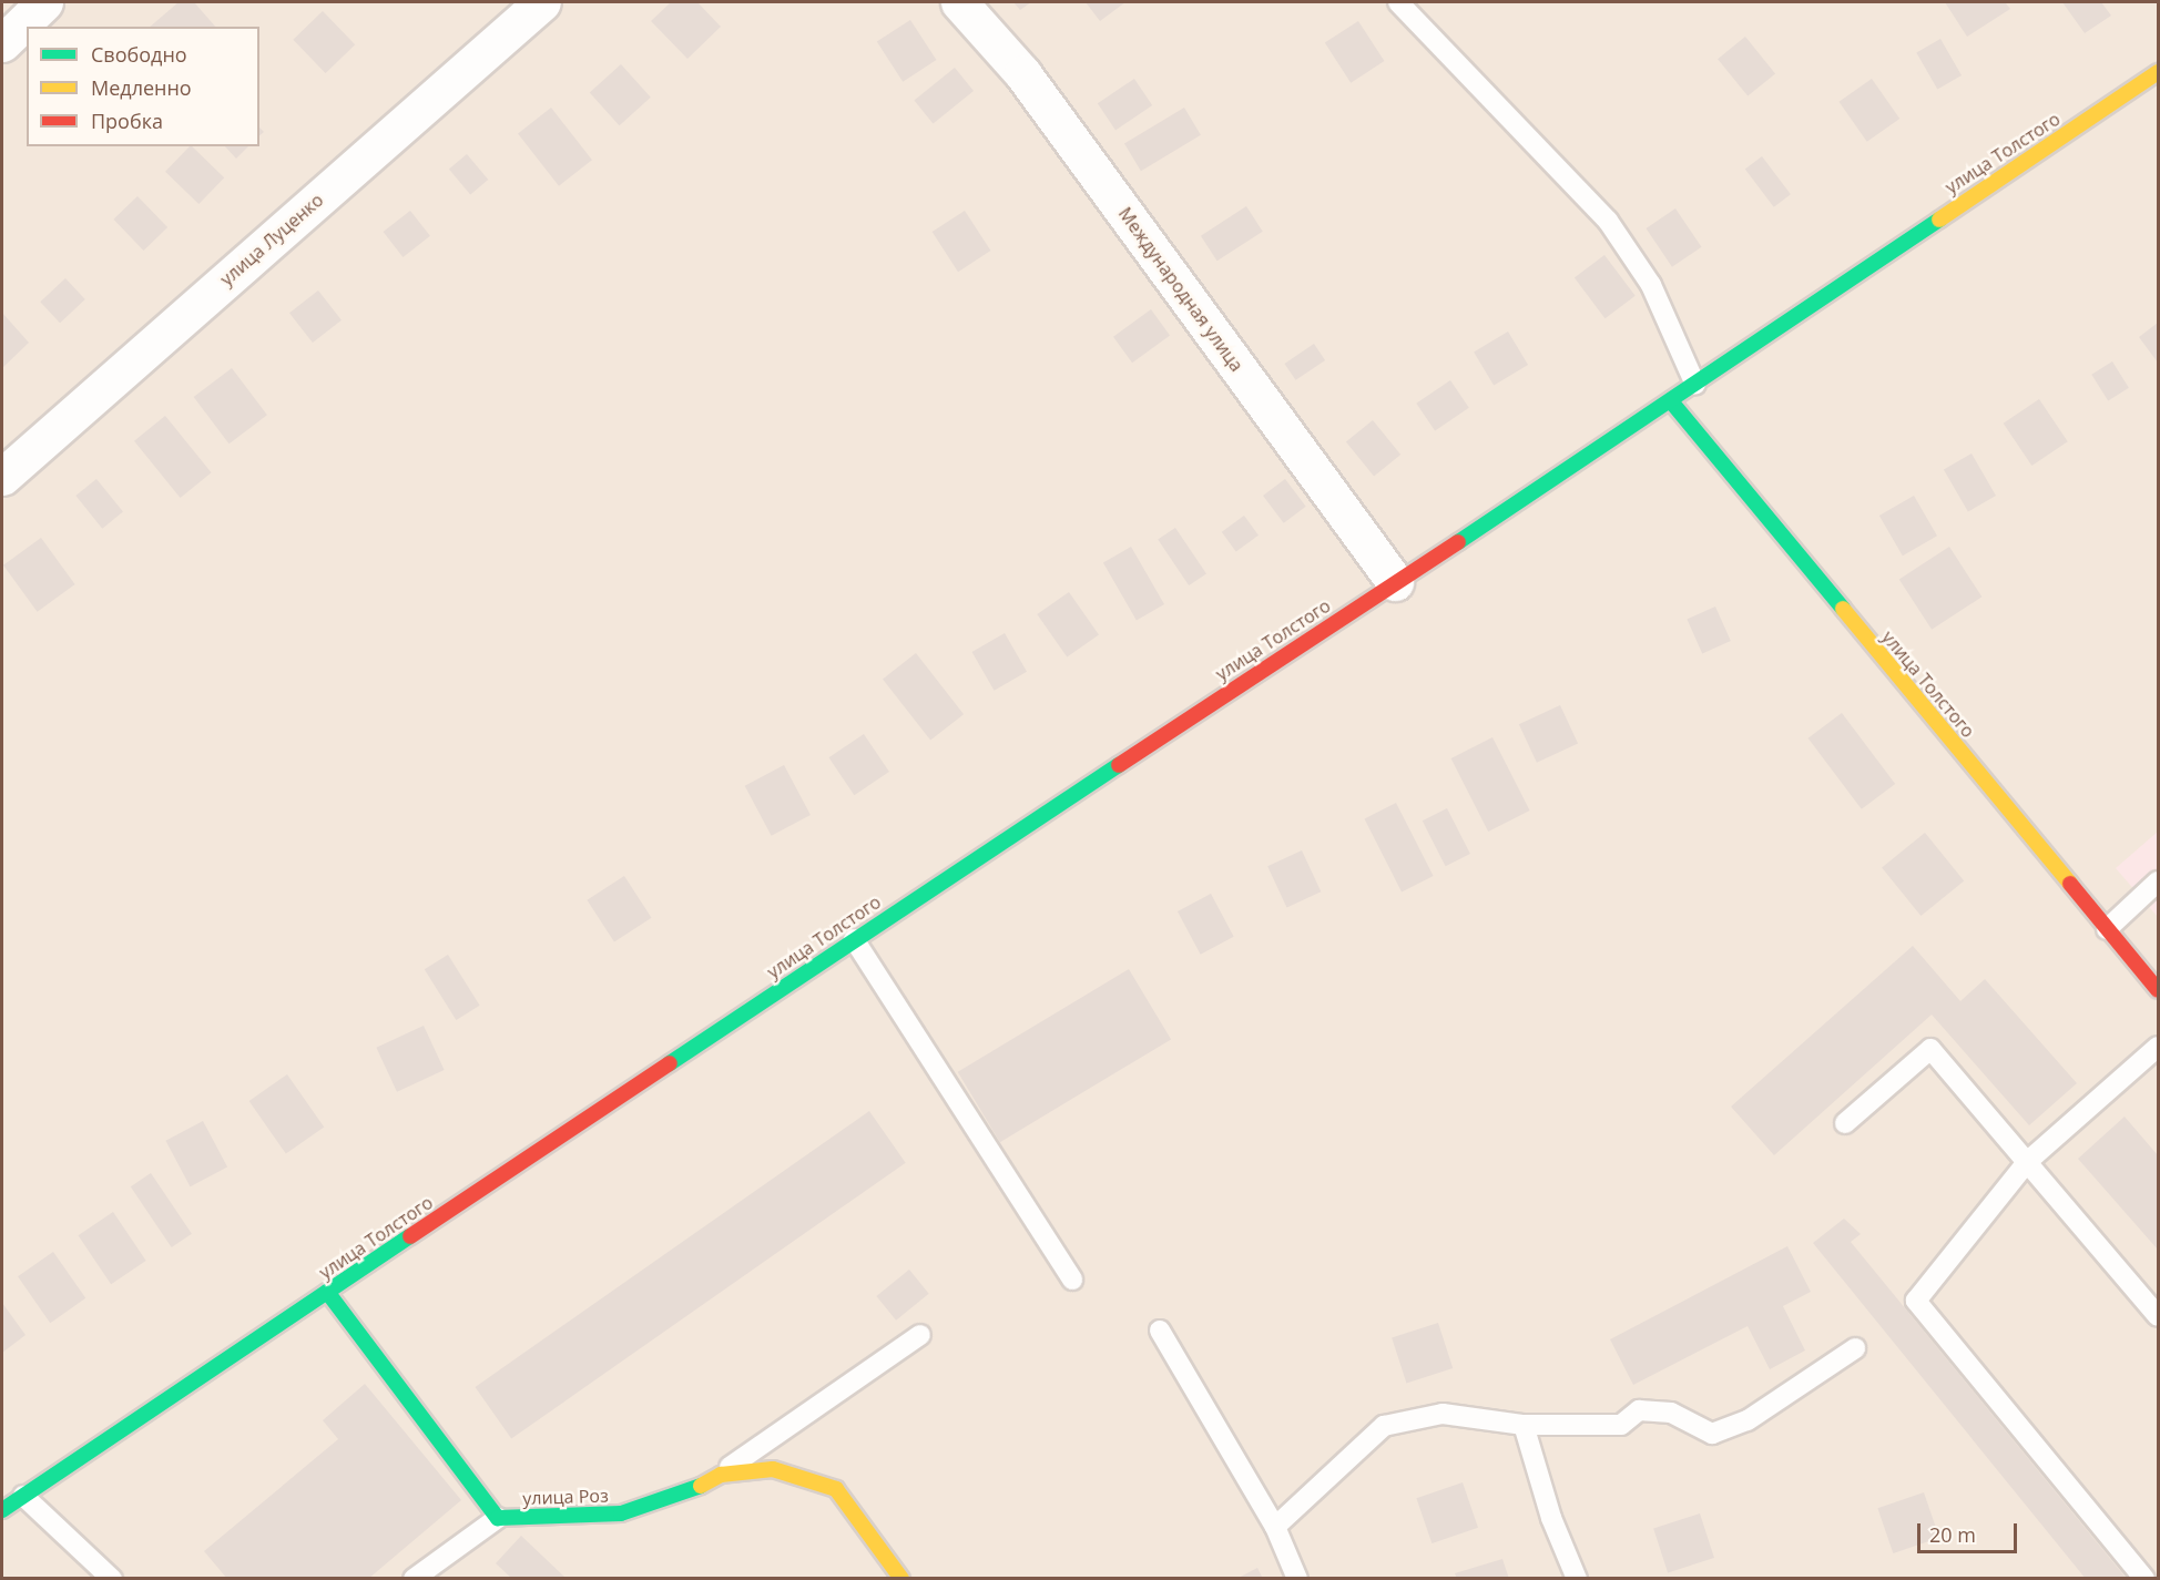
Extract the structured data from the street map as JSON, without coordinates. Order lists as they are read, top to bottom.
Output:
{
  "streets": {
    "main road": ["улица Толстого", "улица Роз"],
    "street": ["улица Луценко", "Международная улица"]
  },
  "crossings": [
    ["улица Толстого", "Международная улица"],
    ["улица Толстого", "улица Роз"]
  ],
  "legend": ["Свободно", "Медленно", "Пробка"],
  "scale_bar": "20 m"
}
